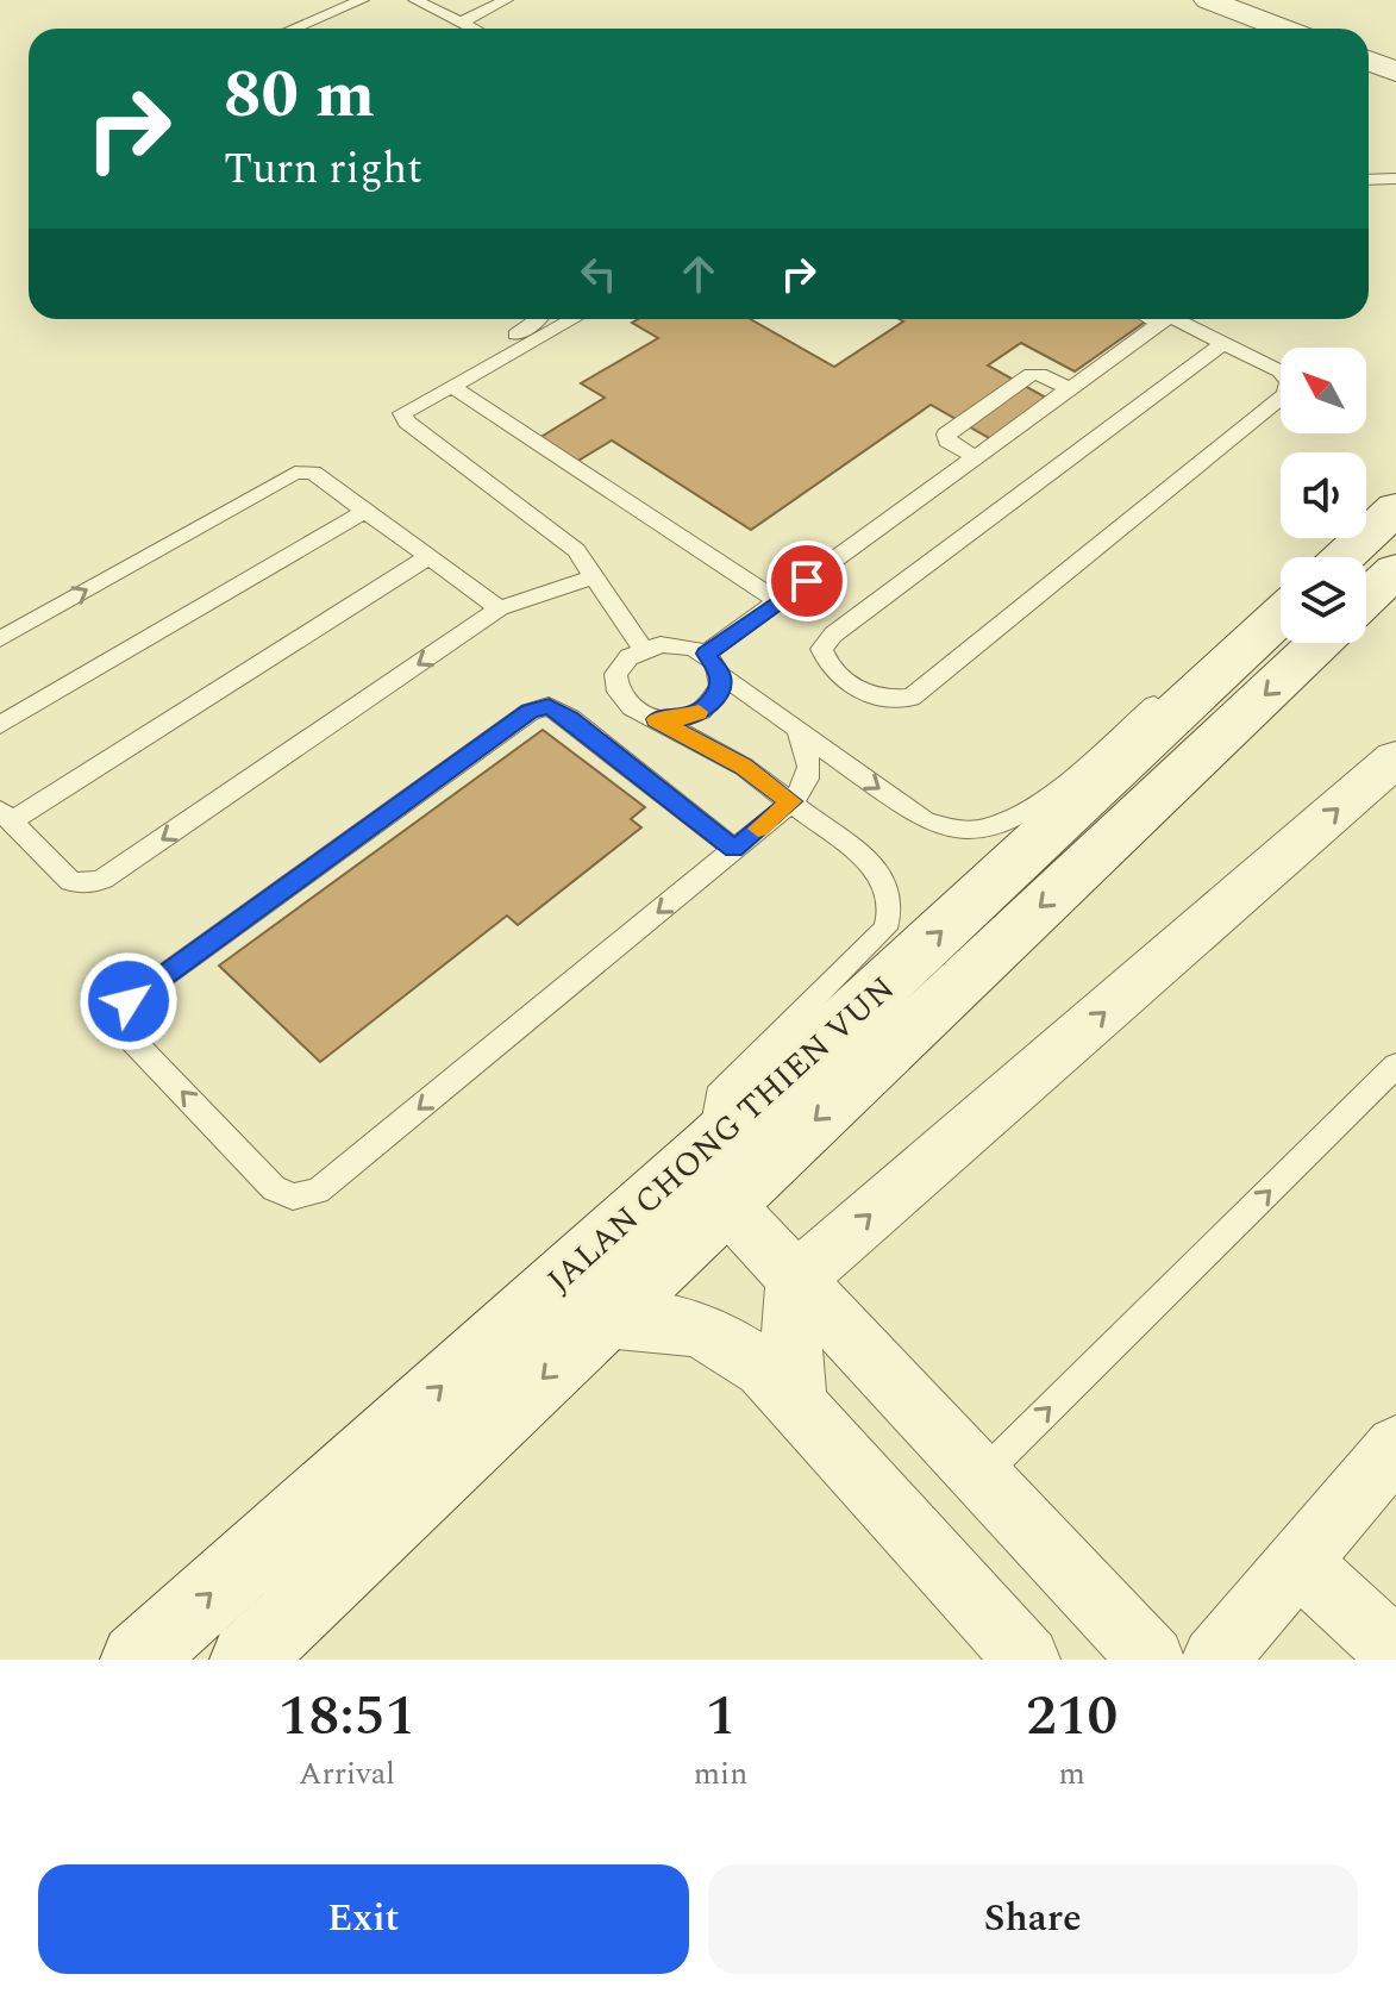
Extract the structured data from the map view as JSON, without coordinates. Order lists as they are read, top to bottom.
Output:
{
  "streets": {
    "main road": ["JALAN CHONG THIEN VUN"]
  },
  "north": "top left",
  "page": {
    "turn": ["80 m", "Turn right"],
    "eta": [
      "18:51",
      "Arrival",
      "1",
      "min",
      "210",
      "m"
    ],
    "buttons": ["Exit", "Share"]
  }
}
